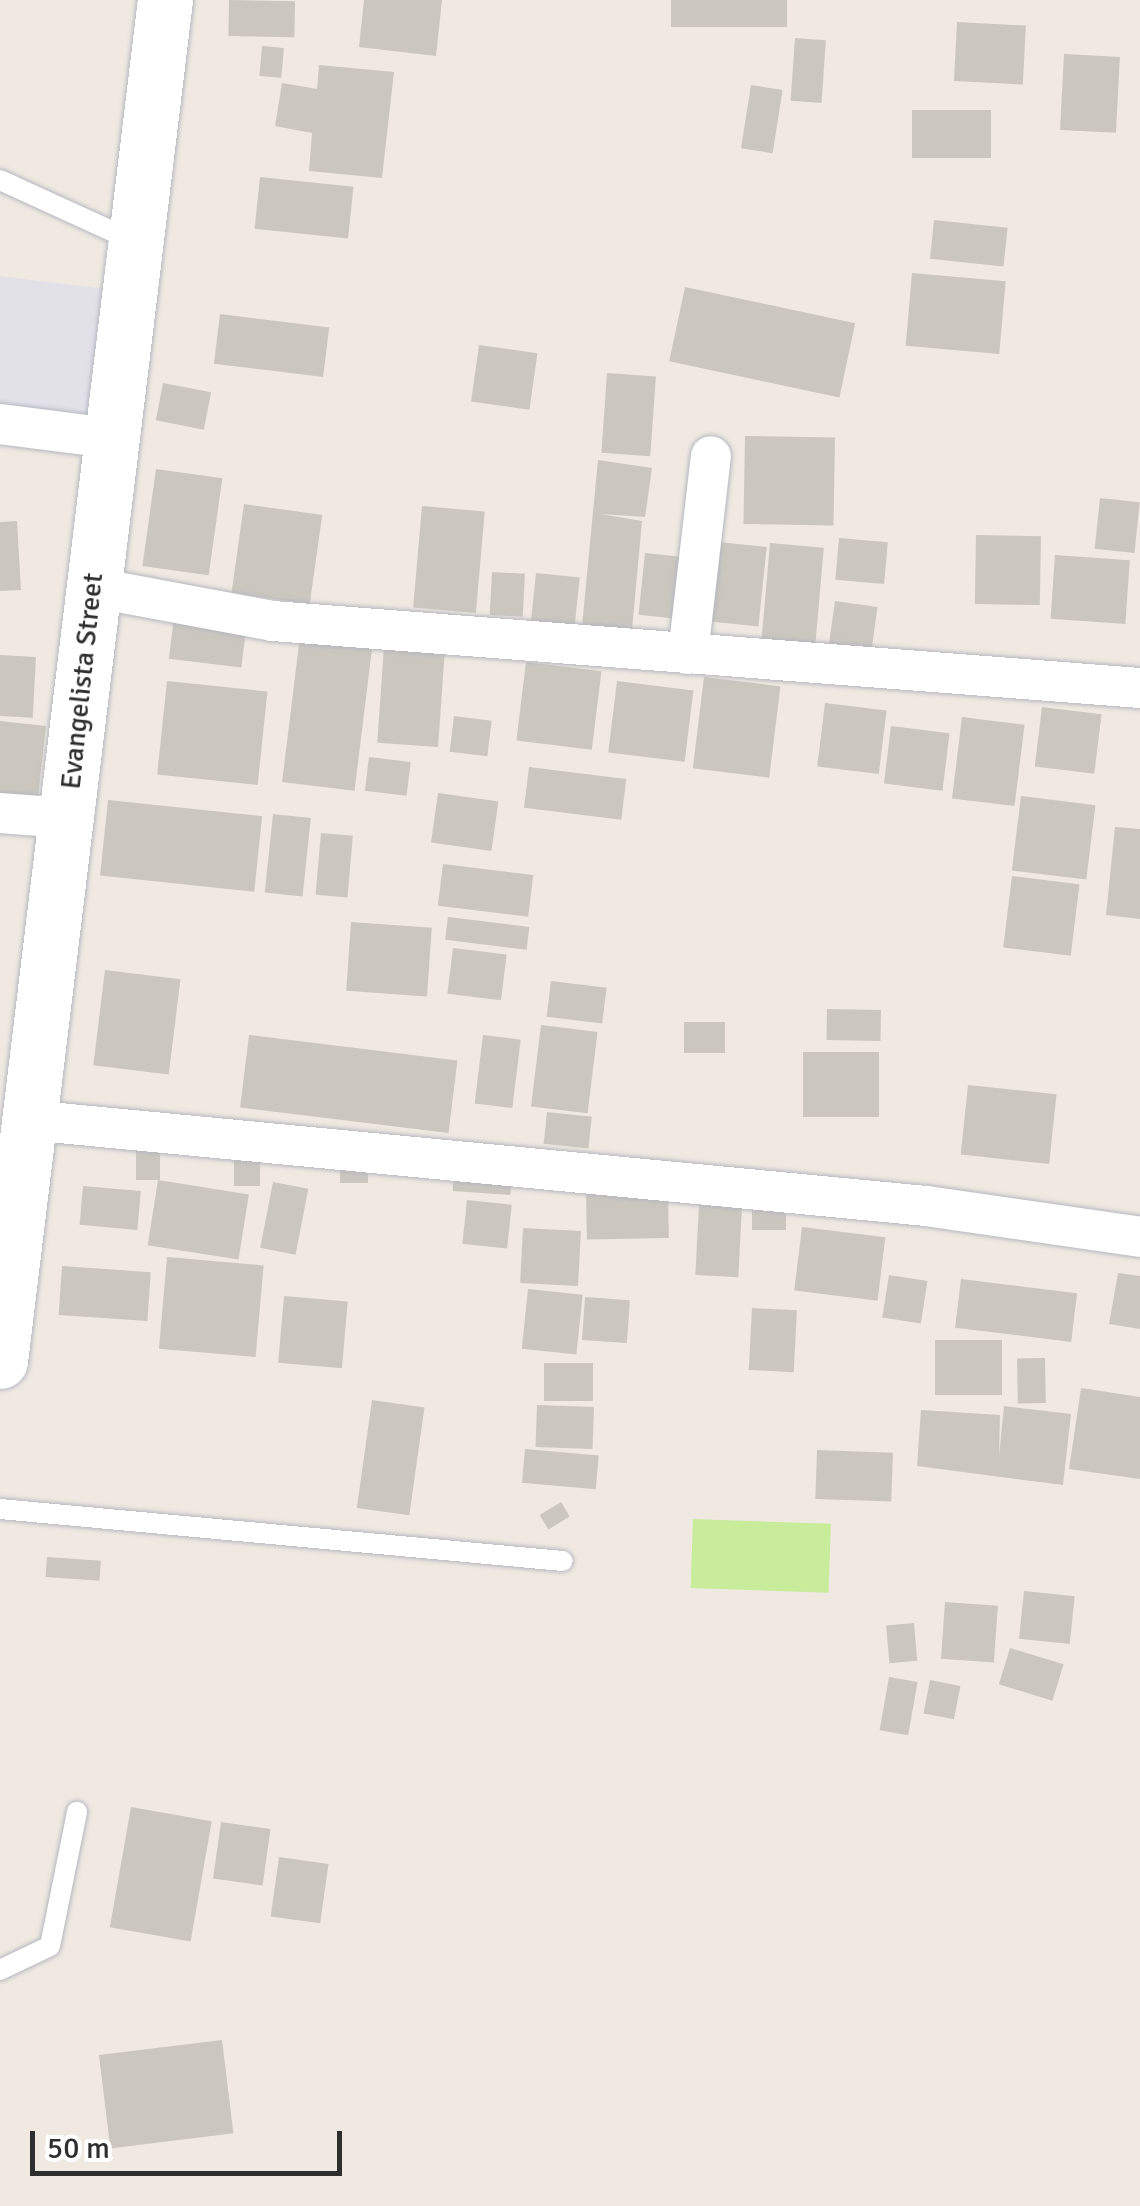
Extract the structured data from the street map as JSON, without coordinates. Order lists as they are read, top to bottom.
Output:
{
  "streets": {
    "street": ["Evangelista Street"]
  },
  "scale_bar": "50 m"
}
